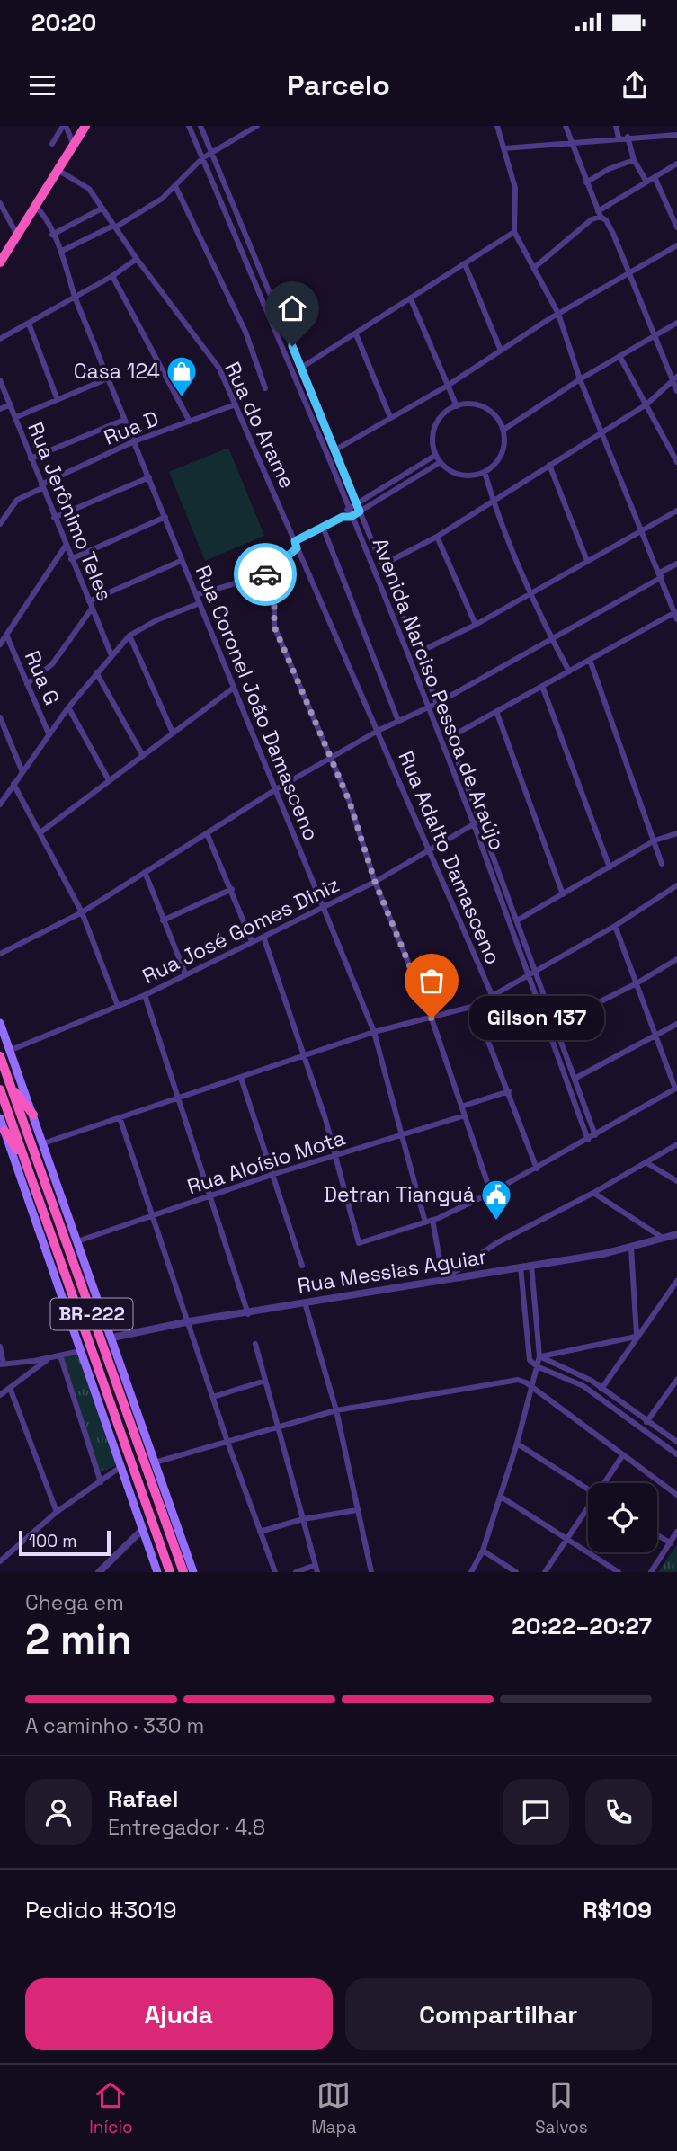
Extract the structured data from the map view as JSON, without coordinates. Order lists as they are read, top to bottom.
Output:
{
  "streets": {
    "highway": ["BR-222"],
    "street": [
      "Rua do Arame",
      "Rua D",
      "Rua Jerônimo Teles",
      "Rua G",
      "Avenida Narciso Pessoa de Araújo",
      "Rua Coronel João Damasceno",
      "Rua Adalto Damasceno",
      "Rua José Gomes Diniz",
      "Rua Aloísio Mota",
      "Rua Messias Aguiar"
    ]
  },
  "crossings": [
    ["Rua do Arame", "Rua D"],
    ["Rua do Arame", "Rua Adalto Damasceno"],
    ["Rua D", "Rua Jerônimo Teles"],
    ["Rua D", "Rua Coronel João Damasceno"],
    ["Avenida Narciso Pessoa de Araújo", "Rua José Gomes Diniz"],
    ["Rua Coronel João Damasceno", "Rua José Gomes Diniz"],
    ["Rua Coronel João Damasceno", "Rua Aloísio Mota"],
    ["Rua Adalto Damasceno", "Rua José Gomes Diniz"]
  ],
  "places": {
    "shop": ["Casa 124"],
    "other": ["Gilson 137"],
    "public building": ["Detran Tianguá"]
  },
  "scale_bar": "100 m",
  "page": {
    "status": "20:20",
    "header": "Parcelo",
    "bubble": "Gilson 137",
    "scale": "100 m",
    "heading": ["2 min", "Chega em", "20:22–20:27"],
    "panel": [
      "Rafael",
      "Entregador · 4.8",
      "Pedido #3019",
      "R$109"
    ],
    "bar": "A caminho · 330 m",
    "buttons": ["Ajuda", "Compartilhar"],
    "tabs": ["Início", "Mapa", "Salvos"]
  }
}
